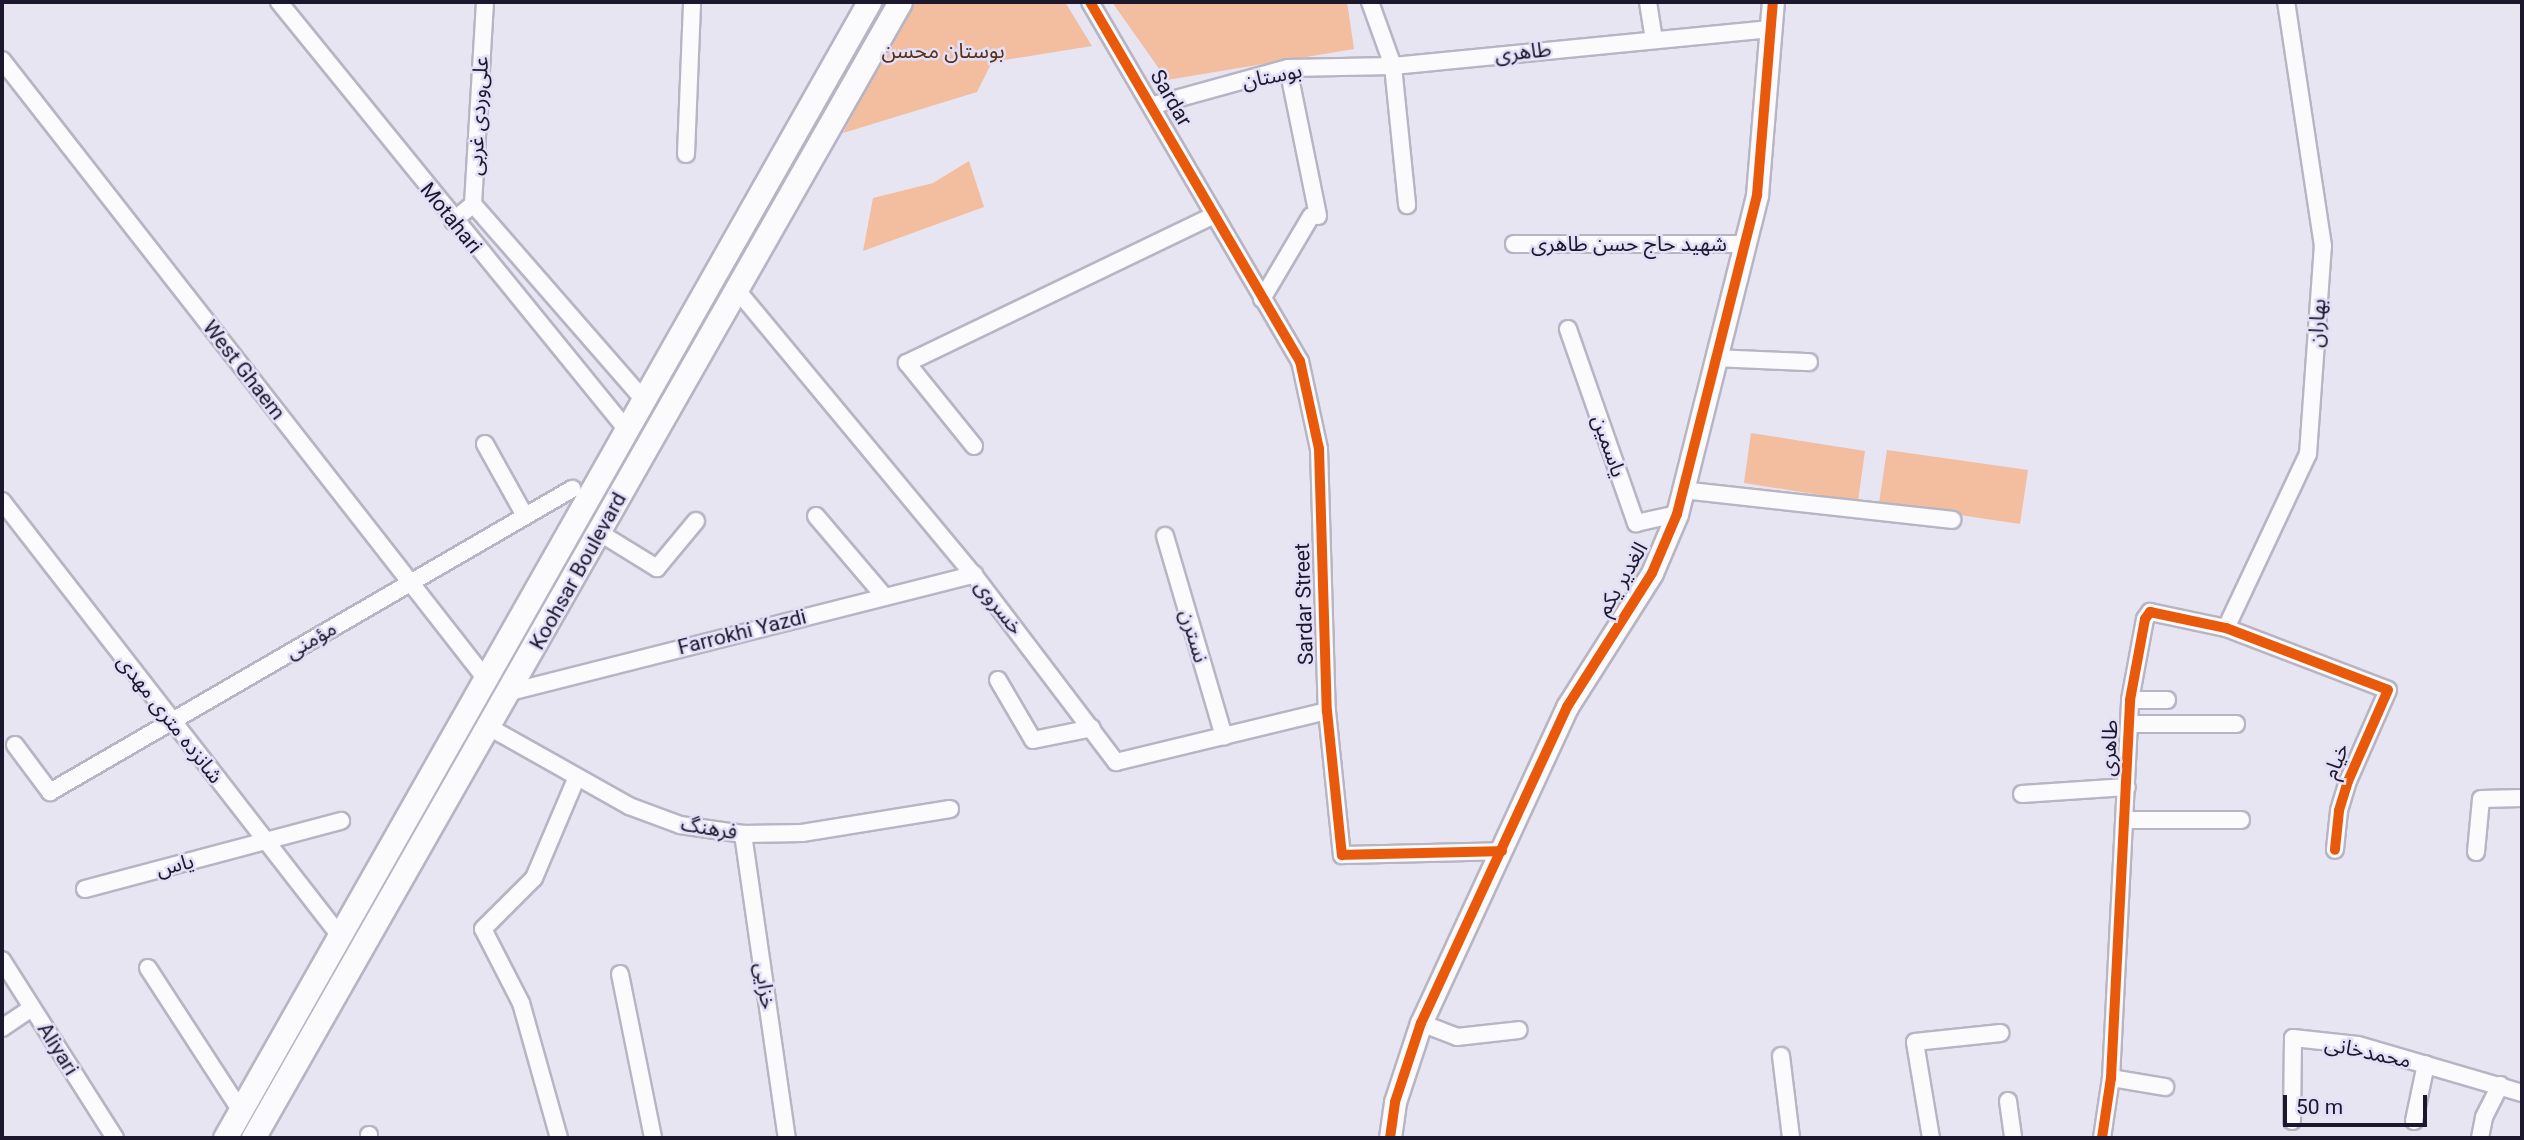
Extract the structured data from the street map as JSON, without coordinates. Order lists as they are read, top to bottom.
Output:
{
  "streets": {
    "main road": ["Koohsar Boulevard"],
    "street": [
      "طاهری",
      "بوستان",
      "Sardar",
      "علی‌وردی غربی",
      "Motahari",
      "شهید حاج حسن طاهری",
      "بهاران",
      "West Ghaem",
      "یاسمین",
      "الغدیر یکم",
      "Sardar Street",
      "خسروی",
      "Farrokhi Yazdi",
      "نسترن",
      "مؤمنی",
      "شانزده متری مهدی",
      "خیام",
      "فرهنگ",
      "یاس",
      "خزایی",
      "Aliyari",
      "محمدخانی"
    ]
  },
  "crossings": [
    ["طاهری", "بوستان"],
    ["طاهری", "بهاران"],
    ["طاهری", "الغدیر یکم"],
    ["طاهری", "خیام"],
    ["بوستان", "Sardar"],
    ["Sardar", "Sardar Street"],
    ["علی‌وردی غربی", "Motahari"],
    ["Motahari", "Koohsar Boulevard"],
    ["شهید حاج حسن طاهری", "الغدیر یکم"],
    ["West Ghaem", "Koohsar Boulevard"],
    ["West Ghaem", "مؤمنی"],
    ["یاسمین", "الغدیر یکم"],
    ["Koohsar Boulevard", "خسروی"],
    ["Koohsar Boulevard", "Farrokhi Yazdi"],
    ["Koohsar Boulevard", "شانزده متری مهدی"],
    ["Koohsar Boulevard", "فرهنگ"],
    ["الغدیر یکم", "Sardar Street"],
    ["Sardar Street", "خسروی"],
    ["خسروی", "Farrokhi Yazdi"],
    ["خسروی", "نسترن"],
    ["مؤمنی", "شانزده متری مهدی"],
    ["شانزده متری مهدی", "یاس"],
    ["فرهنگ", "خزایی"]
  ],
  "parks": ["بوستان محسن"],
  "scale_bar": "50 m"
}
